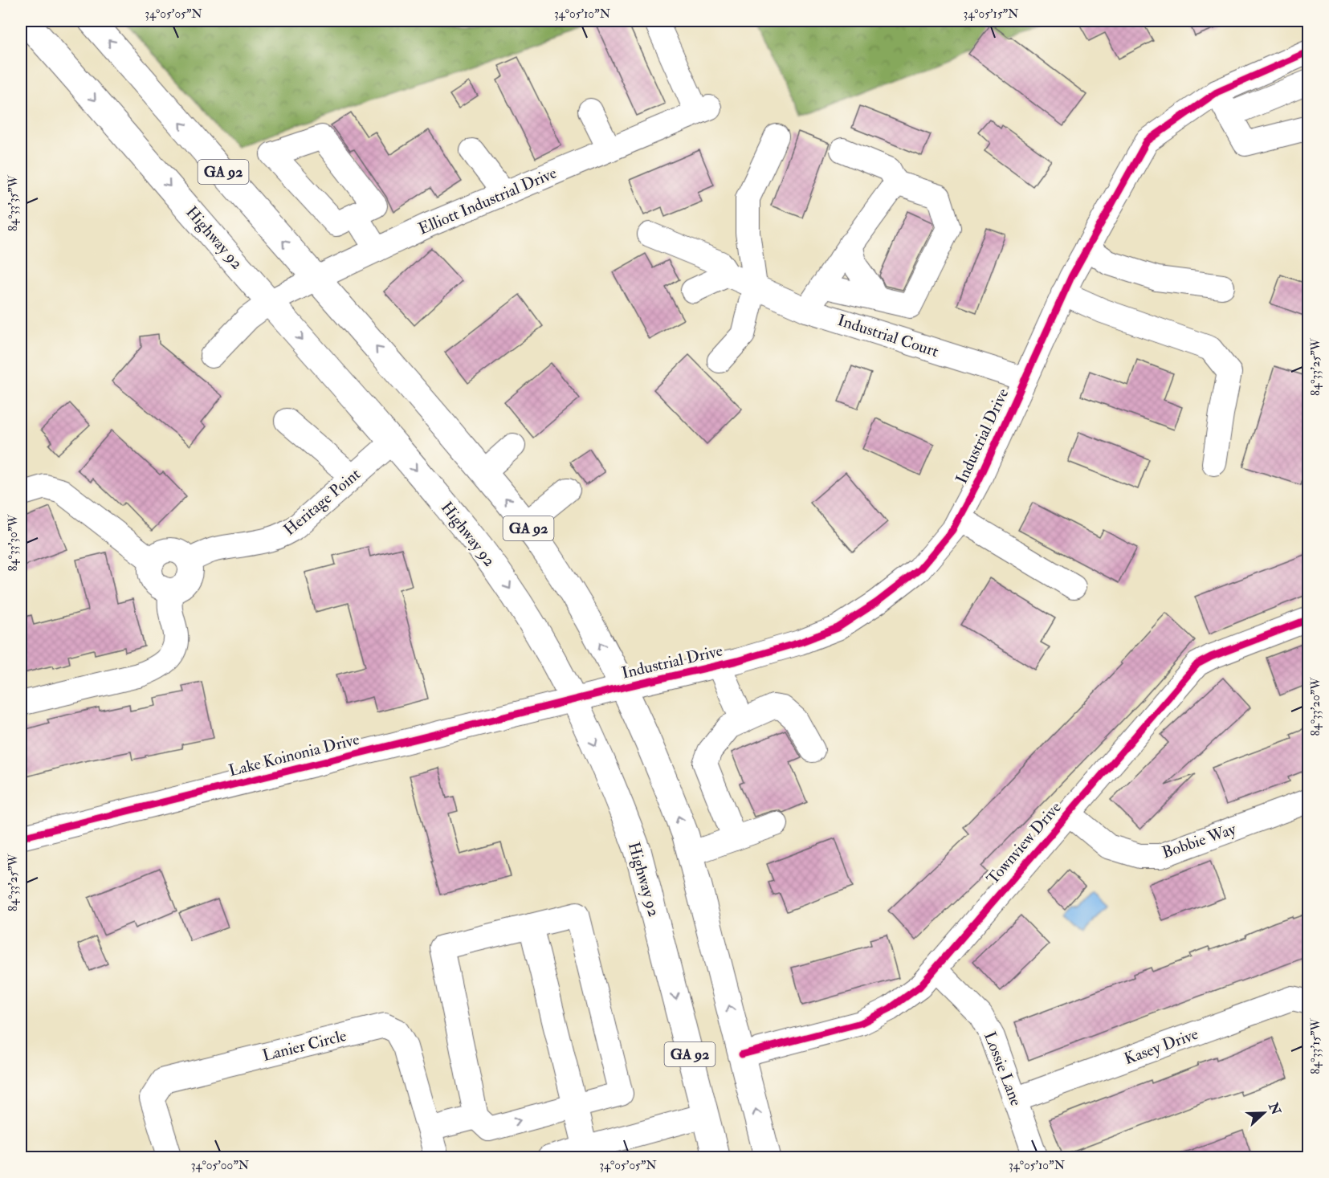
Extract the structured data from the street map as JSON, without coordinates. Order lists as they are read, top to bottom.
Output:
{
  "streets": {
    "main road": ["GA 92", "Highway 92"],
    "street": [
      "Elliott Industrial Drive",
      "Industrial Court",
      "Industrial Drive",
      "Heritage Point",
      "Lake Koinonia Drive",
      "Bobbie Way",
      "Townview Drive",
      "Lanier Circle",
      "Kasey Drive",
      "Lossie Lane"
    ]
  },
  "crossings": [
    ["GA 92", "Elliott Industrial Drive"],
    ["GA 92", "Industrial Drive"],
    ["GA 92", "Townview Drive"],
    ["Elliott Industrial Drive", "Highway 92"],
    ["Highway 92", "Industrial Drive"],
    ["Highway 92", "Heritage Point"],
    ["Highway 92", "Lake Koinonia Drive"],
    ["Industrial Court", "Industrial Drive"],
    ["Industrial Drive", "Lake Koinonia Drive"],
    ["Bobbie Way", "Townview Drive"],
    ["Townview Drive", "Lossie Lane"],
    ["Kasey Drive", "Lossie Lane"]
  ],
  "north": "right",
  "coordinates": [
    "34°05'05\"N",
    "34°05'10\"N",
    "34°05'15\"N",
    "84°33'35\"W",
    "84°33'25\"W",
    "84°33'30\"W",
    "84°33'20\"W",
    "84°33'15\"W",
    "34°05'00\"N"
  ]
}
